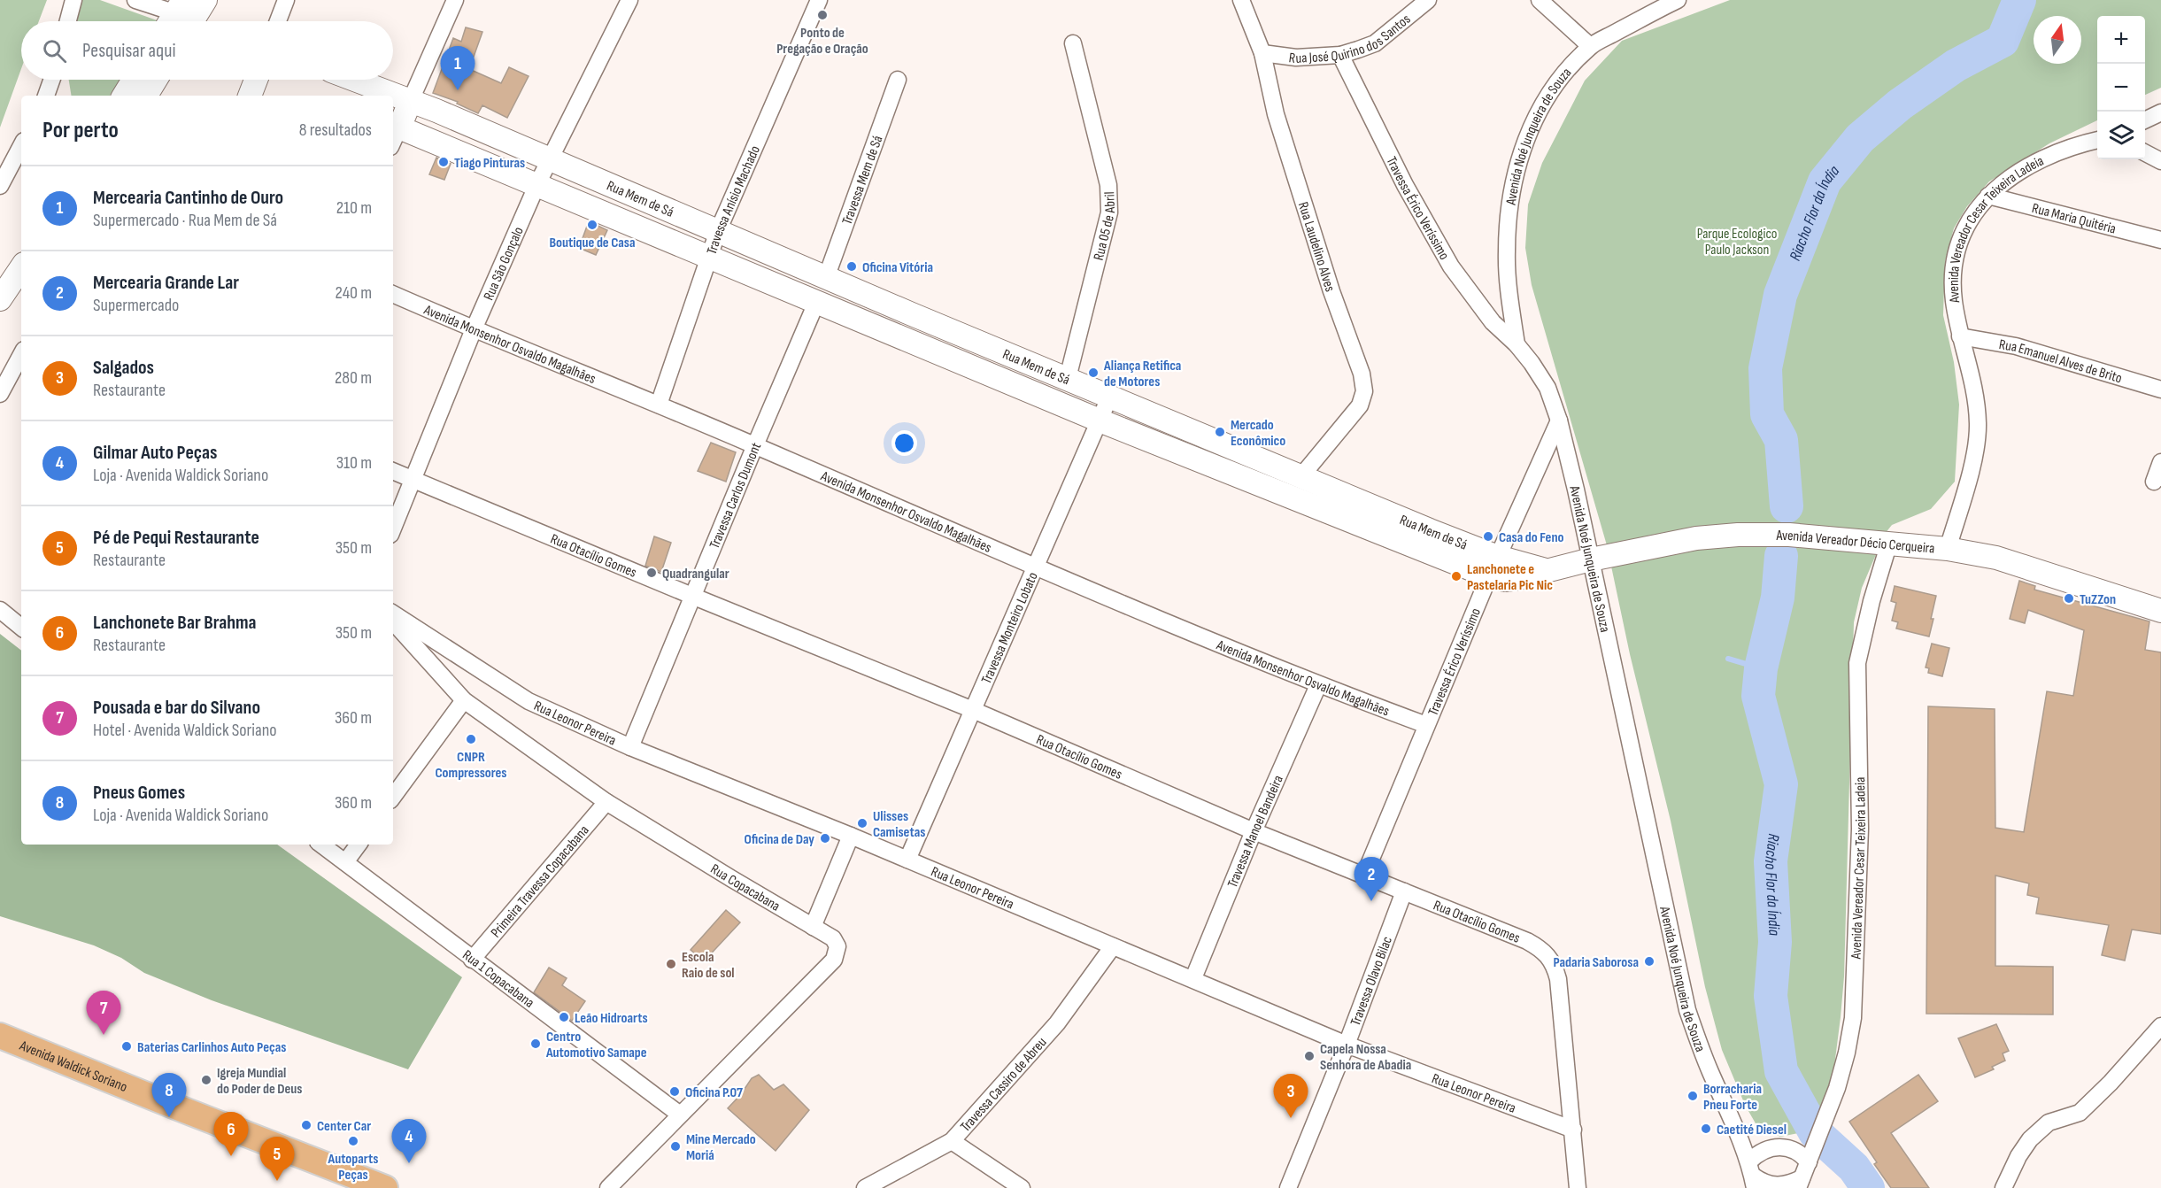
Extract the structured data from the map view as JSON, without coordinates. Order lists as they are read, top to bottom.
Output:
{
  "streets": {
    "main road": ["Avenida Waldick Soriano"],
    "street": [
      "Rua José Quirino dos Santos",
      "Avenida Noé Junqueira de Souza",
      "Travessa Mem de Sá",
      "Rua Mem de Sá",
      "Travessa Anísio Machado",
      "Travessa Érico Veríssimo",
      "Rua Maria Quitéria",
      "Rua 05 de Abril",
      "Avenida Vereador Cesar Teixeira Ladeia",
      "Rua Laudelino Alves",
      "Rua São Gonçalo",
      "Avenida Monsenhor Osvaldo Magalhães",
      "Rua Emanuel Alves de Brito",
      "Travessa Carlos Dumont",
      "Avenida Vereador Décio Cerqueira",
      "Rua Otacílio Gomes",
      "Travessa Monteiro Lobato",
      "Rua Leonor Pereira",
      "Travessa Manoel Bandeira",
      "Primeira Travessa Copacabana",
      "Rua Copacabana",
      "Rua 1 Copacabana",
      "Travessa Olavo Bilac",
      "Travessa Cassiro de Abreu"
    ]
  },
  "crossings": [
    ["Rua José Quirino dos Santos", "Travessa Érico Veríssimo"],
    ["Rua José Quirino dos Santos", "Rua Laudelino Alves"],
    ["Avenida Noé Junqueira de Souza", "Travessa Érico Veríssimo"],
    ["Avenida Noé Junqueira de Souza", "Avenida Vereador Cesar Teixeira Ladeia"],
    ["Avenida Noé Junqueira de Souza", "Avenida Vereador Décio Cerqueira"],
    ["Travessa Mem de Sá", "Rua Mem de Sá"],
    ["Rua Mem de Sá", "Travessa Anísio Machado"],
    ["Rua Mem de Sá", "Travessa Érico Veríssimo"],
    ["Rua Mem de Sá", "Rua 05 de Abril"],
    ["Rua Mem de Sá", "Rua Laudelino Alves"],
    ["Rua Mem de Sá", "Rua São Gonçalo"],
    ["Rua Mem de Sá", "Travessa Carlos Dumont"],
    ["Rua Mem de Sá", "Avenida Vereador Décio Cerqueira"],
    ["Rua Mem de Sá", "Travessa Monteiro Lobato"],
    ["Travessa Anísio Machado", "Avenida Monsenhor Osvaldo Magalhães"],
    ["Travessa Érico Veríssimo", "Avenida Monsenhor Osvaldo Magalhães"],
    ["Travessa Érico Veríssimo", "Rua Otacílio Gomes"],
    ["Rua Maria Quitéria", "Avenida Vereador Cesar Teixeira Ladeia"],
    ["Avenida Vereador Cesar Teixeira Ladeia", "Rua Emanuel Alves de Brito"],
    ["Avenida Vereador Cesar Teixeira Ladeia", "Avenida Vereador Décio Cerqueira"],
    ["Rua São Gonçalo", "Avenida Monsenhor Osvaldo Magalhães"],
    ["Rua São Gonçalo", "Rua Otacílio Gomes"],
    ["Avenida Monsenhor Osvaldo Magalhães", "Travessa Carlos Dumont"],
    ["Avenida Monsenhor Osvaldo Magalhães", "Travessa Monteiro Lobato"],
    ["Avenida Monsenhor Osvaldo Magalhães", "Travessa Manoel Bandeira"],
    ["Travessa Carlos Dumont", "Rua Otacílio Gomes"],
    ["Travessa Carlos Dumont", "Rua Leonor Pereira"],
    ["Rua Otacílio Gomes", "Travessa Monteiro Lobato"],
    ["Rua Otacílio Gomes", "Rua Leonor Pereira"],
    ["Rua Otacílio Gomes", "Travessa Manoel Bandeira"],
    ["Rua Otacílio Gomes", "Travessa Olavo Bilac"],
    ["Travessa Monteiro Lobato", "Rua Leonor Pereira"],
    ["Rua Leonor Pereira", "Travessa Manoel Bandeira"],
    ["Rua Leonor Pereira", "Travessa Olavo Bilac"],
    ["Rua Leonor Pereira", "Travessa Cassiro de Abreu"],
    ["Primeira Travessa Copacabana", "Rua Copacabana"],
    ["Primeira Travessa Copacabana", "Rua 1 Copacabana"],
    ["Rua Copacabana", "Rua 1 Copacabana"]
  ],
  "water": ["Riacho Flor da Índia"],
  "parks": ["Parque Ecologico Paulo Jackson"],
  "places": [
    "Ponto de Pregação e Oração",
    "Tiago Pinturas",
    "Boutique de Casa",
    "Oficina Vitória",
    "Aliança Retifica de Motores",
    "Mercado Econômico",
    "Casa do Feno",
    "Quadrangular",
    "Lanchonete e Pastelaria Pic Nic",
    "TuZZon",
    "CNPR Compressores",
    "Ulisses Camisetas",
    "Oficina de Day",
    "Padaria Saborosa",
    "Escola Raio de sol",
    "Leão Hidroarts",
    "Centro Automotivo Samape",
    "Baterias Carlinhos Auto Peças",
    "Capela Nossa Senhora de Abadia",
    "Igreja Mundial do Poder de Deus",
    "Oficina P.07",
    "Borracharia Pneu Forte",
    "Center Car",
    "Caetité Diesel",
    "Autoparts Peças",
    "Mine Mercado Moriá"
  ],
  "north": "top",
  "page": {
    "map_buttons": ["+", "−"],
    "search": "Pesquisar aqui",
    "pins": [
      "1",
      "2",
      "7",
      "8",
      "3",
      "6",
      "4",
      "5"
    ],
    "heading": ["Por perto", "8 resultados"],
    "list": [
      {
        "mark": "1",
        "name": "Mercearia Cantinho de Ouro",
        "note": "Supermercado · Rua Mem de Sá",
        "value": "210 m"
      },
      {
        "mark": "2",
        "name": "Mercearia Grande Lar",
        "note": "Supermercado",
        "value": "240 m"
      },
      {
        "mark": "3",
        "name": "Salgados",
        "note": "Restaurante",
        "value": "280 m"
      },
      {
        "mark": "4",
        "name": "Gilmar Auto Peças",
        "note": "Loja · Avenida Waldick Soriano",
        "value": "310 m"
      },
      {
        "mark": "5",
        "name": "Pé de Pequi Restaurante",
        "note": "Restaurante",
        "value": "350 m"
      },
      {
        "mark": "6",
        "name": "Lanchonete Bar Brahma",
        "note": "Restaurante",
        "value": "350 m"
      },
      {
        "mark": "7",
        "name": "Pousada e bar do Silvano",
        "note": "Hotel · Avenida Waldick Soriano",
        "value": "360 m"
      },
      {
        "mark": "8",
        "name": "Pneus Gomes",
        "note": "Loja · Avenida Waldick Soriano",
        "value": "360 m"
      }
    ]
  }
}
